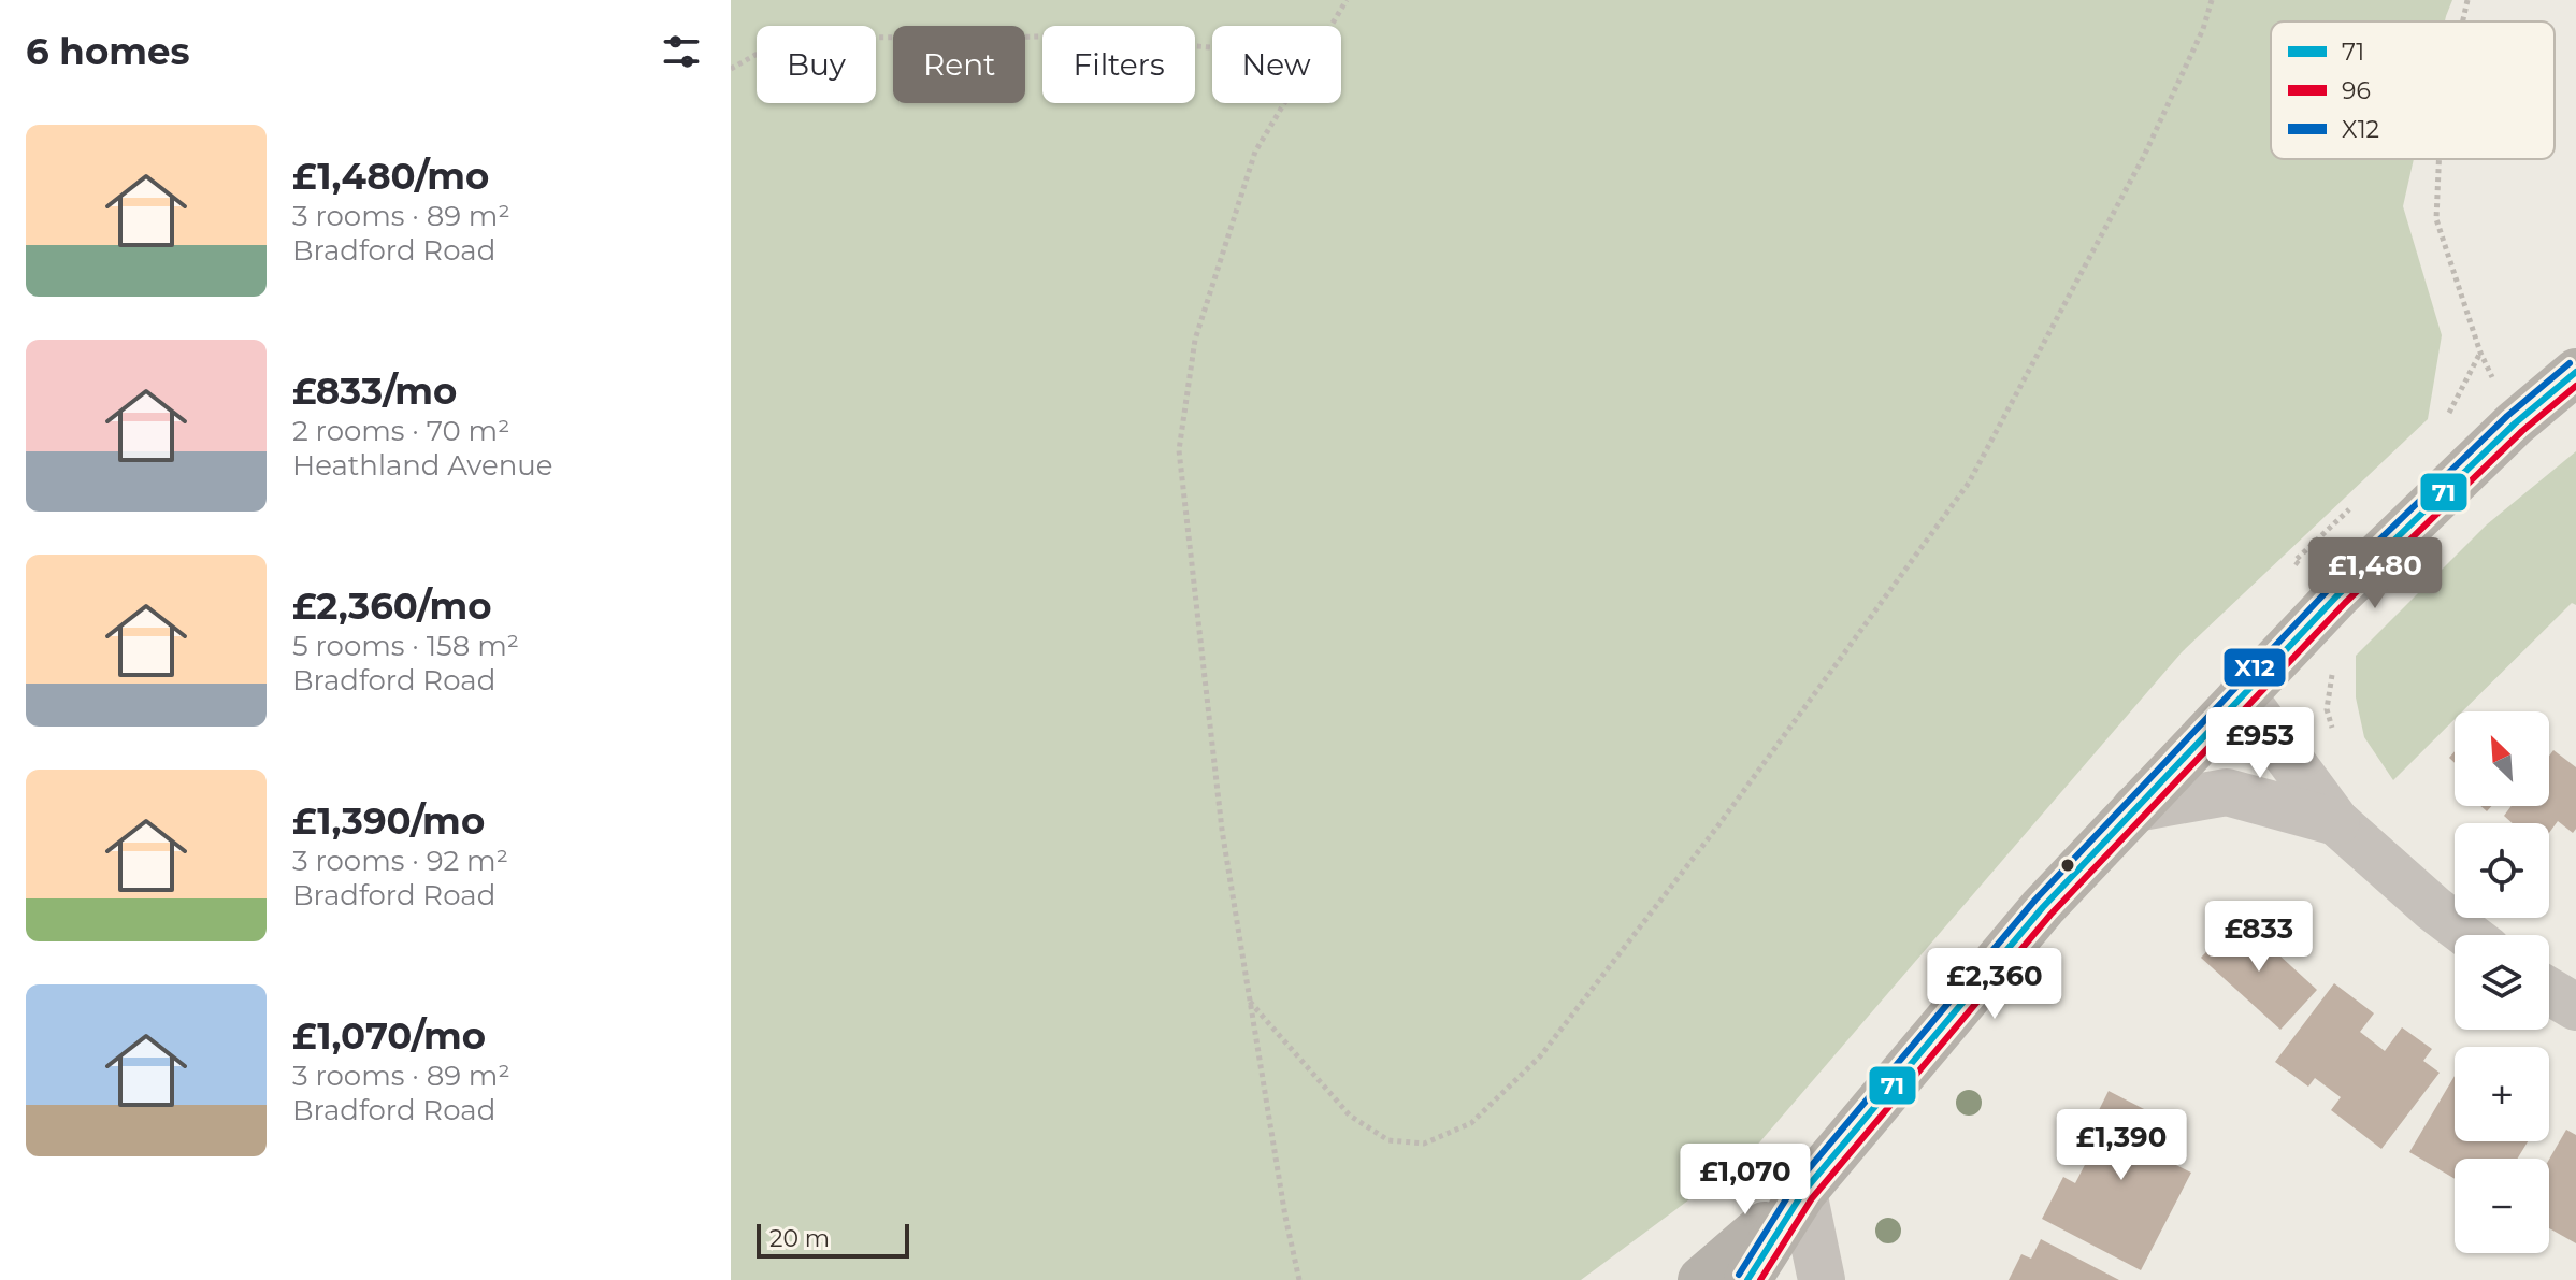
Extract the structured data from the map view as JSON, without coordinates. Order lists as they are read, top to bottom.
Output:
{
  "lines": ["transit line X12", "transit line 71", "transit line 96"],
  "legend": ["71", "96", "X12"],
  "scale_bar": "20 m",
  "north": "top left",
  "page": {
    "heading": "6 homes",
    "chip": [
      "Buy",
      "Rent",
      "Filters",
      "New"
    ],
    "list": [
      {
        "name": "£1,480/mo",
        "note": "3 rooms · 89 m² · Bradford Road"
      },
      {
        "name": "£833/mo",
        "note": "2 rooms · 70 m² · Heathland Avenue"
      },
      {
        "name": "£2,360/mo",
        "note": "5 rooms · 158 m² · Bradford Road"
      },
      {
        "name": "£1,390/mo",
        "note": "3 rooms · 92 m² · Bradford Road"
      },
      {
        "name": "£1,070/mo",
        "note": "3 rooms · 89 m² · Bradford Road"
      }
    ],
    "price": [
      "£1,480",
      "£953",
      "£833",
      "£2,360",
      "£1,390",
      "£1,070"
    ],
    "map_buttons": ["+", "−"],
    "scale": "20 m"
  }
}
